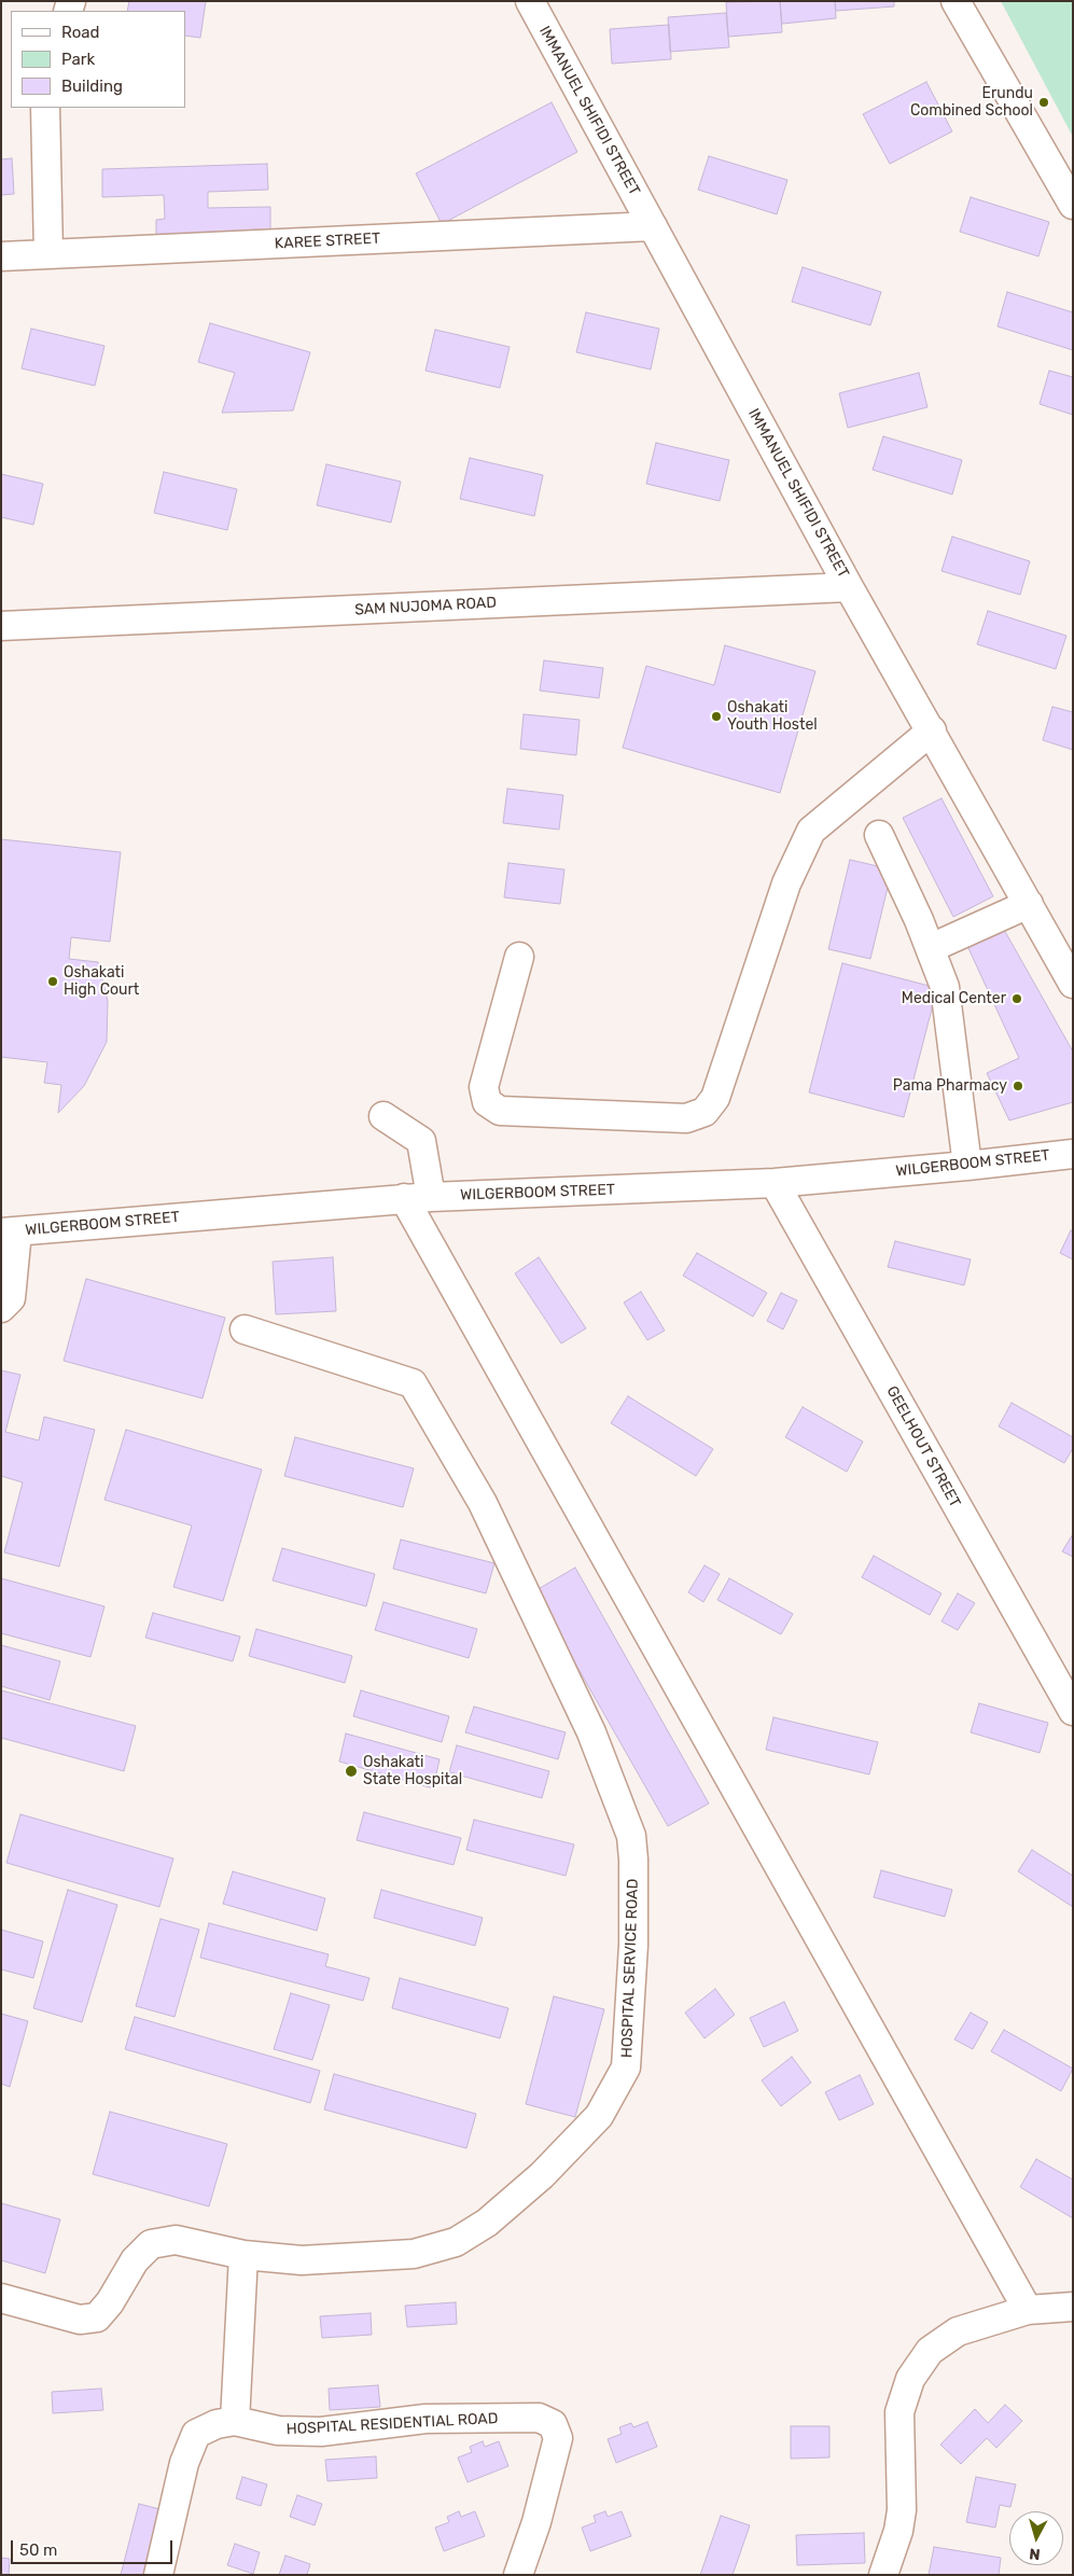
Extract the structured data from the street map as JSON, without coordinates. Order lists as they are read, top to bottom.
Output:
{
  "streets": {
    "street": [
      "IMMANUEL SHIFIDI STREET",
      "KAREE STREET",
      "SAM NUJOMA ROAD",
      "WILGERBOOM STREET",
      "GEELHOUT STREET",
      "HOSPITAL SERVICE ROAD",
      "HOSPITAL RESIDENTIAL ROAD"
    ]
  },
  "crossings": [
    ["IMMANUEL SHIFIDI STREET", "KAREE STREET"],
    ["IMMANUEL SHIFIDI STREET", "SAM NUJOMA ROAD"],
    ["WILGERBOOM STREET", "GEELHOUT STREET"]
  ],
  "places": [
    "Erundu Combined School",
    "Oshakati Youth Hostel",
    "Oshakati High Court",
    "Medical Center",
    "Pama Pharmacy",
    "Oshakati State Hospital"
  ],
  "legend": ["Road", "Park", "Building"],
  "scale_bar": "50 m",
  "north": "bottom"
}
